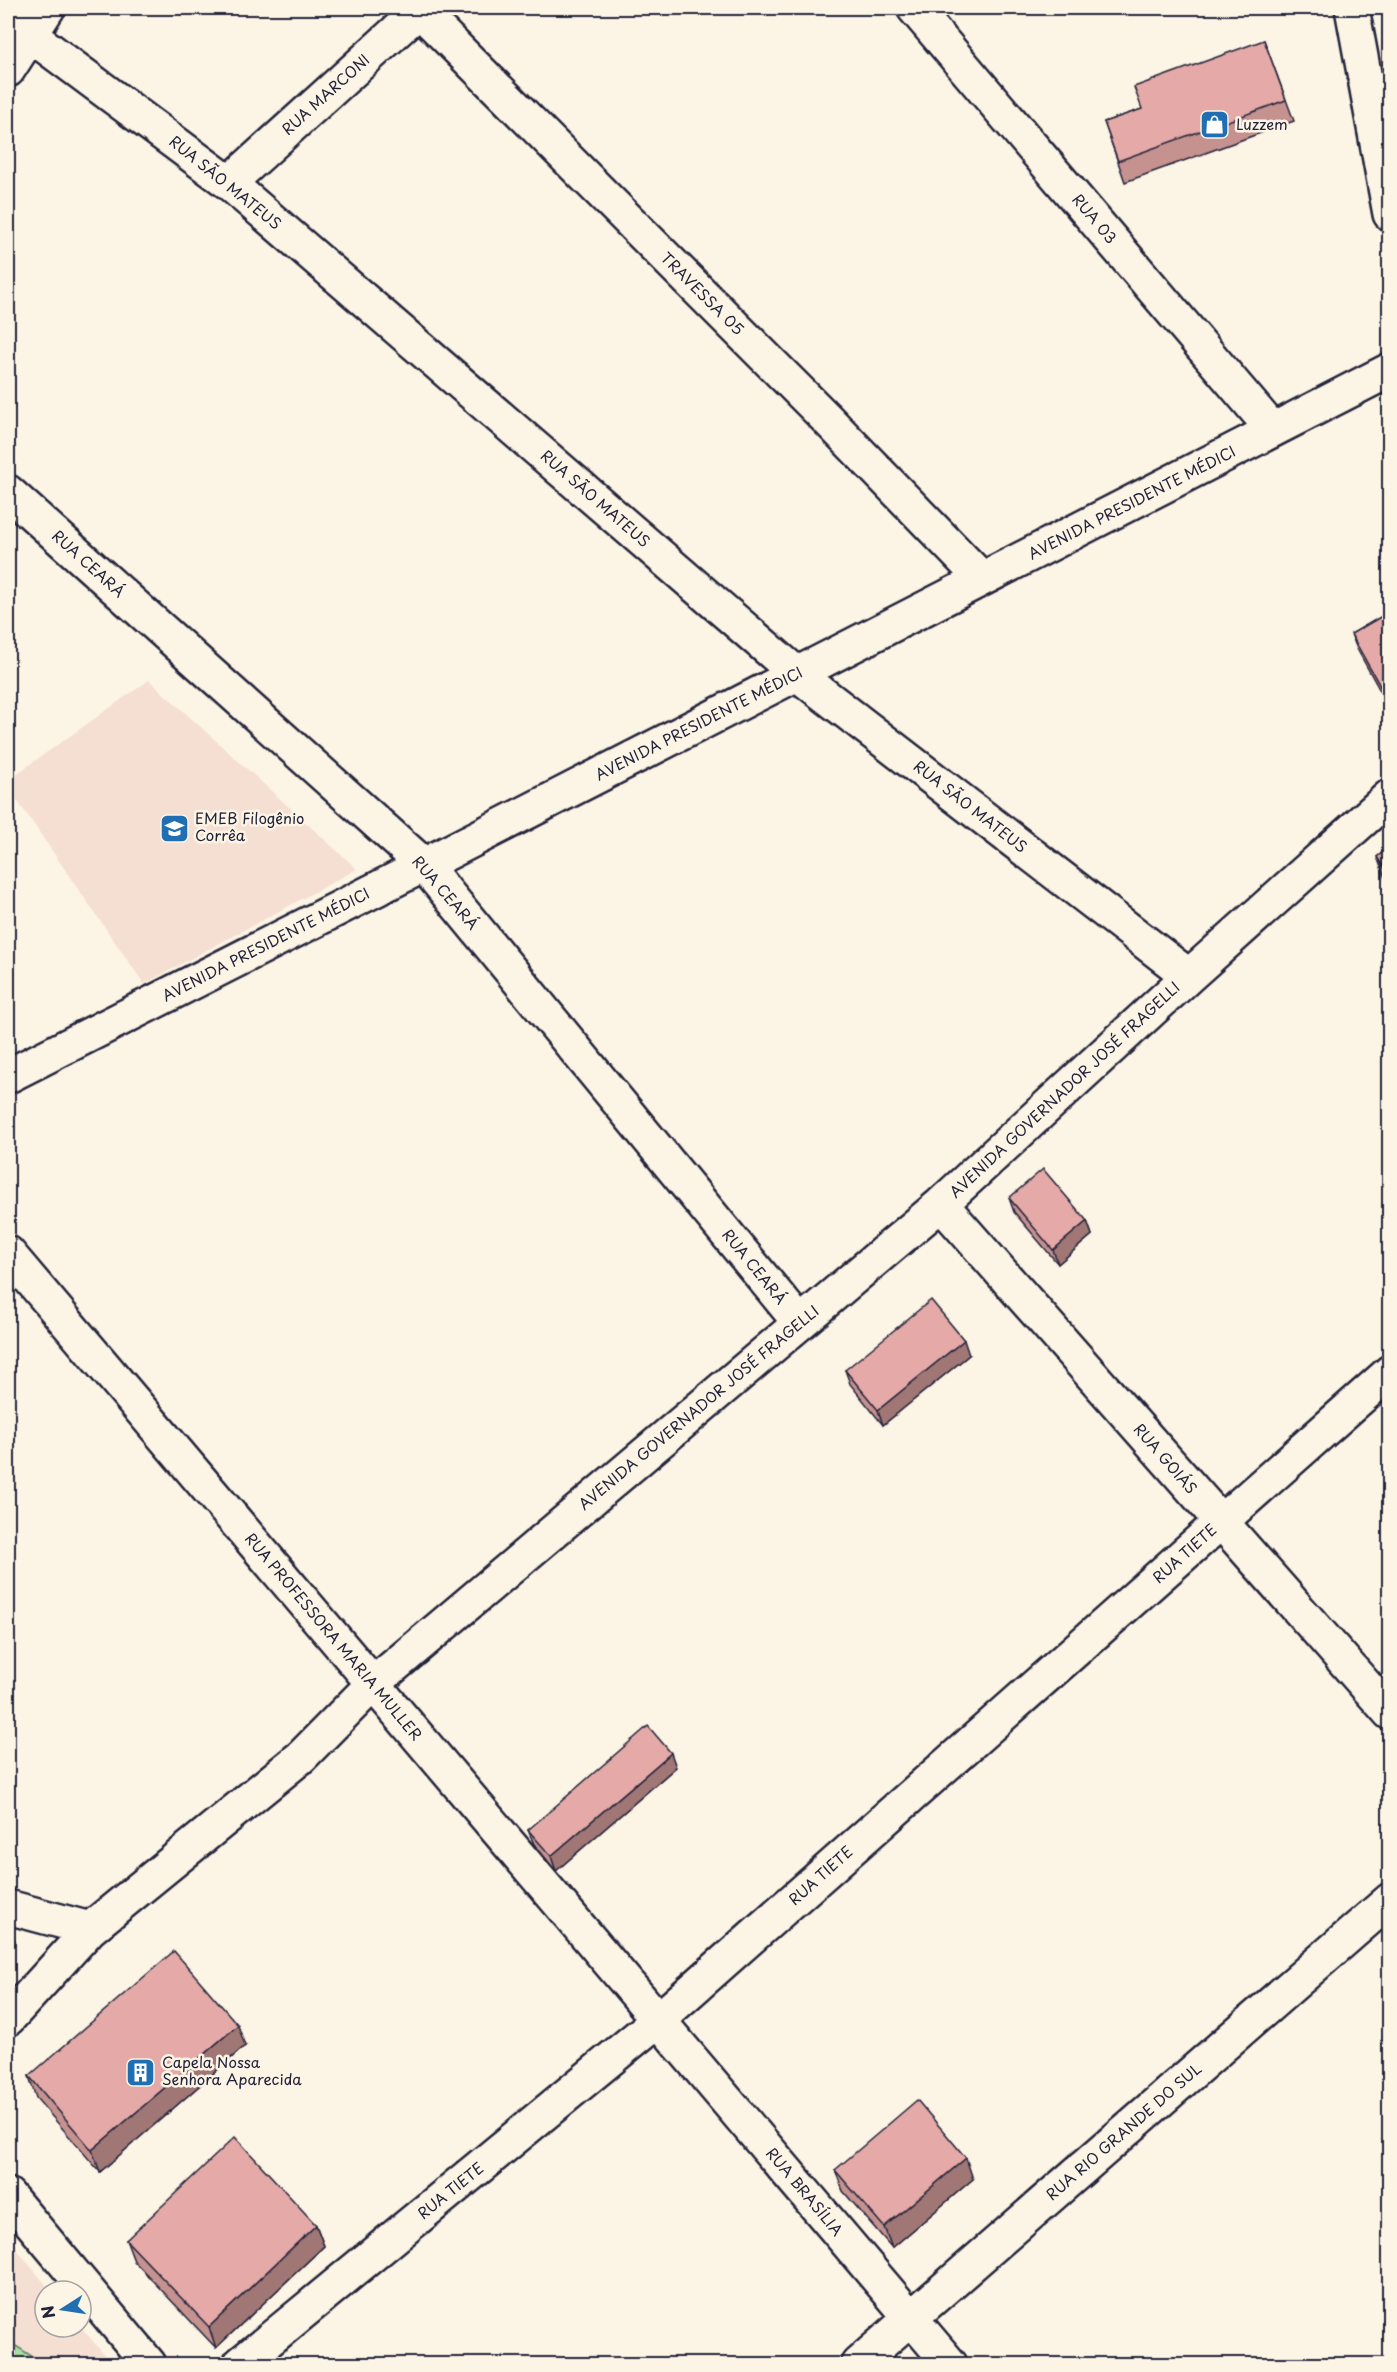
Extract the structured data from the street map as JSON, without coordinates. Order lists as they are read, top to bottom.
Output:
{
  "streets": {
    "street": [
      "RUA MARCONI",
      "RUA SÃO MATEUS",
      "RUA 03",
      "TRAVESSA 05",
      "AVENIDA PRESIDENTE MÉDICI",
      "RUA CEARÁ",
      "AVENIDA GOVERNADOR JOSÉ FRAGELLI",
      "RUA GOIÁS",
      "RUA TIETE",
      "RUA PROFESSORA MARIA MULLER",
      "RUA RIO GRANDE DO SUL",
      "RUA BRASÍLIA"
    ]
  },
  "crossings": [
    ["RUA MARCONI", "RUA SÃO MATEUS"],
    ["RUA MARCONI", "TRAVESSA 05"],
    ["RUA SÃO MATEUS", "AVENIDA PRESIDENTE MÉDICI"],
    ["RUA SÃO MATEUS", "AVENIDA GOVERNADOR JOSÉ FRAGELLI"],
    ["RUA 03", "AVENIDA PRESIDENTE MÉDICI"],
    ["TRAVESSA 05", "AVENIDA PRESIDENTE MÉDICI"],
    ["AVENIDA PRESIDENTE MÉDICI", "RUA CEARÁ"],
    ["RUA CEARÁ", "AVENIDA GOVERNADOR JOSÉ FRAGELLI"],
    ["AVENIDA GOVERNADOR JOSÉ FRAGELLI", "RUA GOIÁS"],
    ["AVENIDA GOVERNADOR JOSÉ FRAGELLI", "RUA PROFESSORA MARIA MULLER"],
    ["RUA GOIÁS", "RUA TIETE"],
    ["RUA TIETE", "RUA PROFESSORA MARIA MULLER"],
    ["RUA TIETE", "RUA BRASÍLIA"],
    ["RUA PROFESSORA MARIA MULLER", "RUA BRASÍLIA"],
    ["RUA RIO GRANDE DO SUL", "RUA BRASÍLIA"]
  ],
  "places": {
    "shop": ["Luzzem"],
    "school or university": ["EMEB Filogênio Corrêa"],
    "building": ["Capela Nossa Senhora Aparecida"]
  },
  "north": "left"
}
